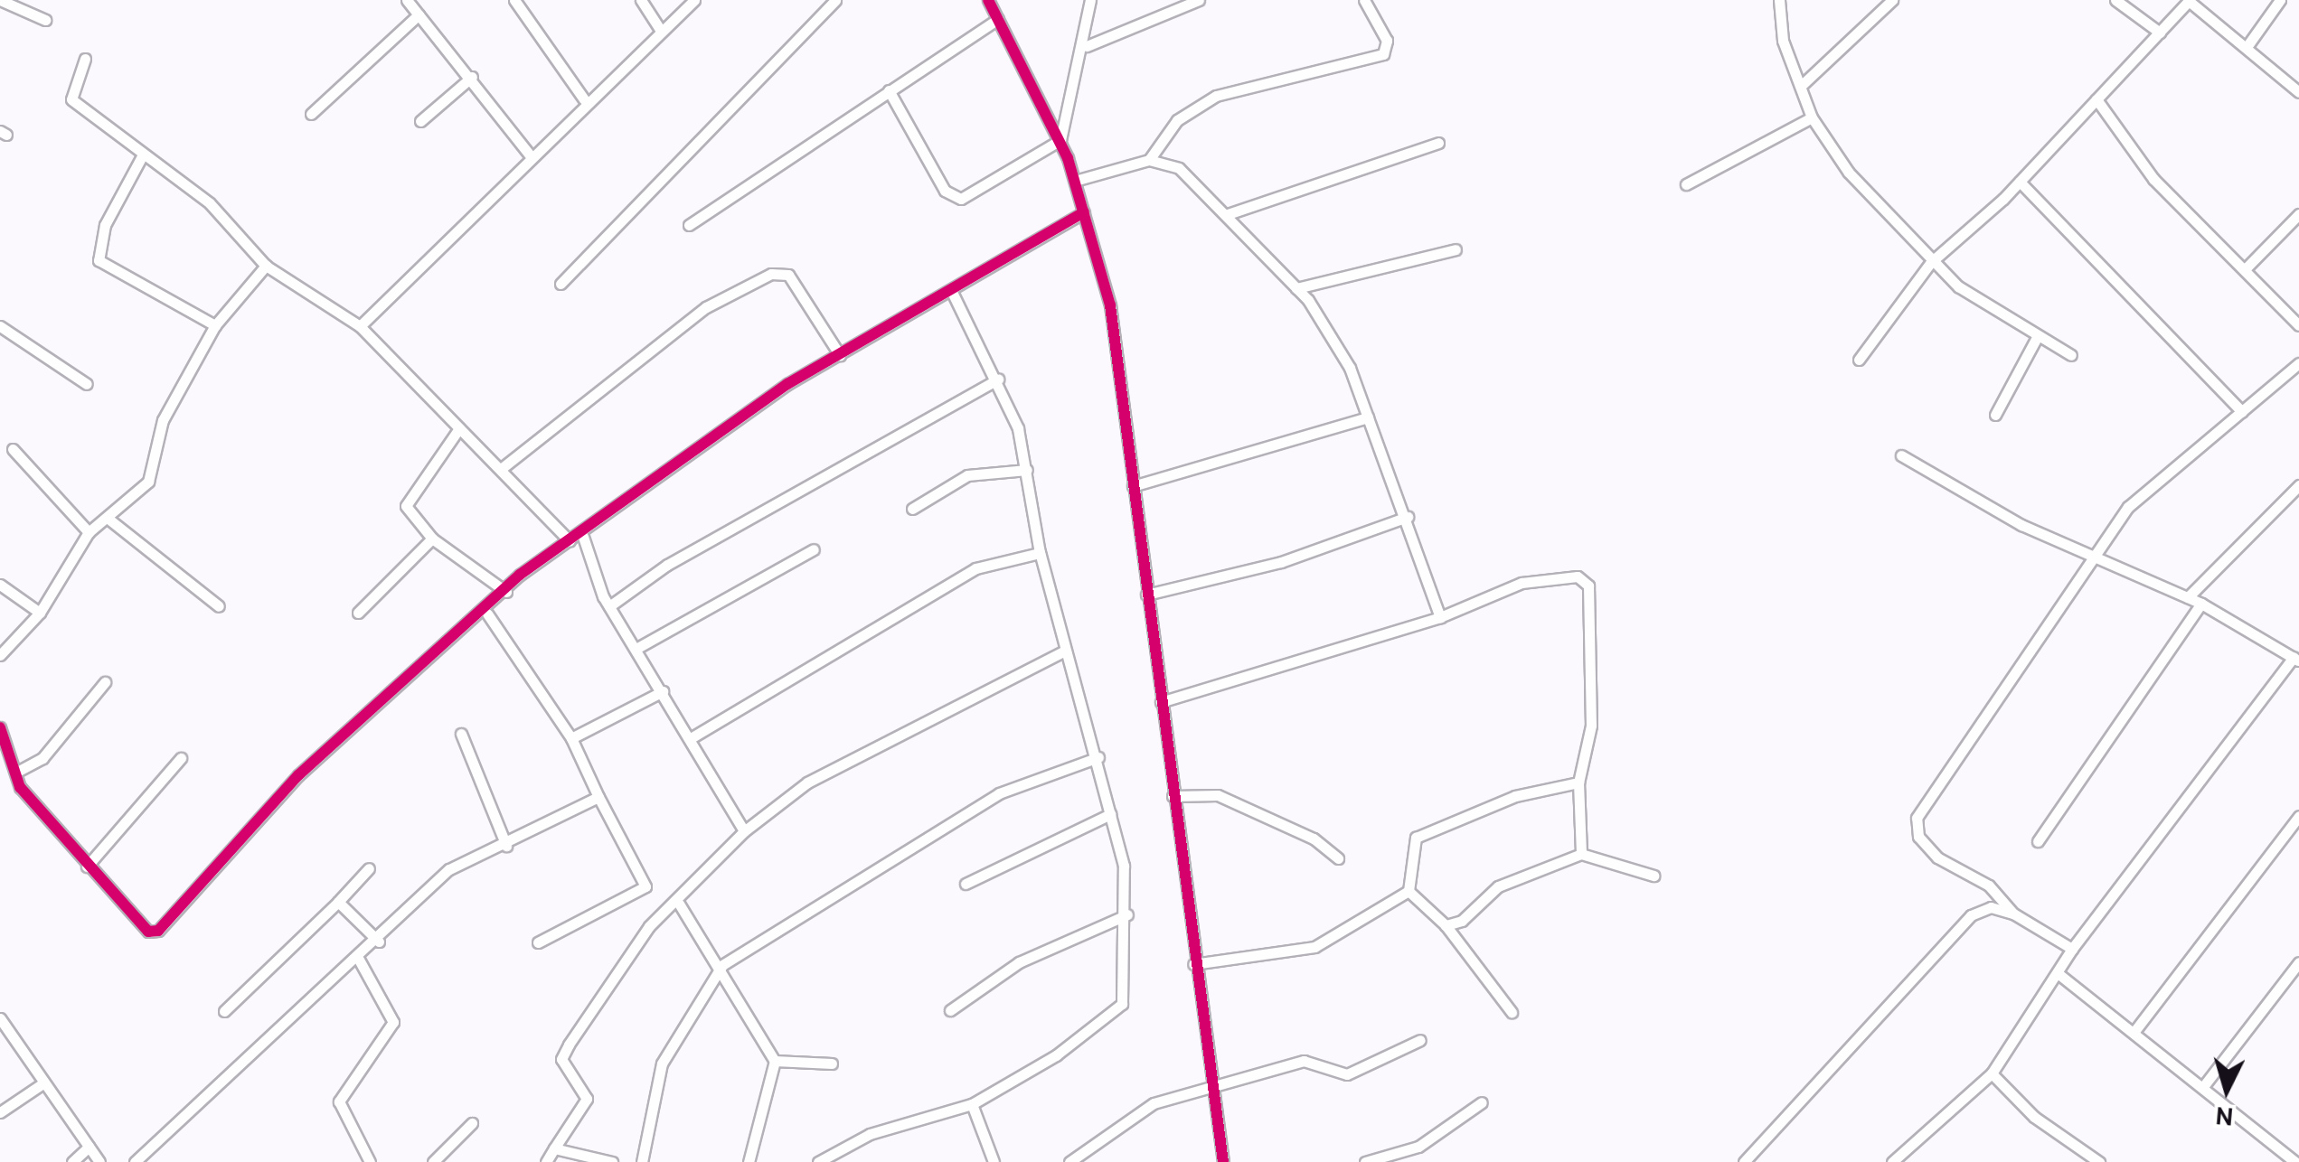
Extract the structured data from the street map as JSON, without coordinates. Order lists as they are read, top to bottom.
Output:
{
  "north": "bottom"
}
